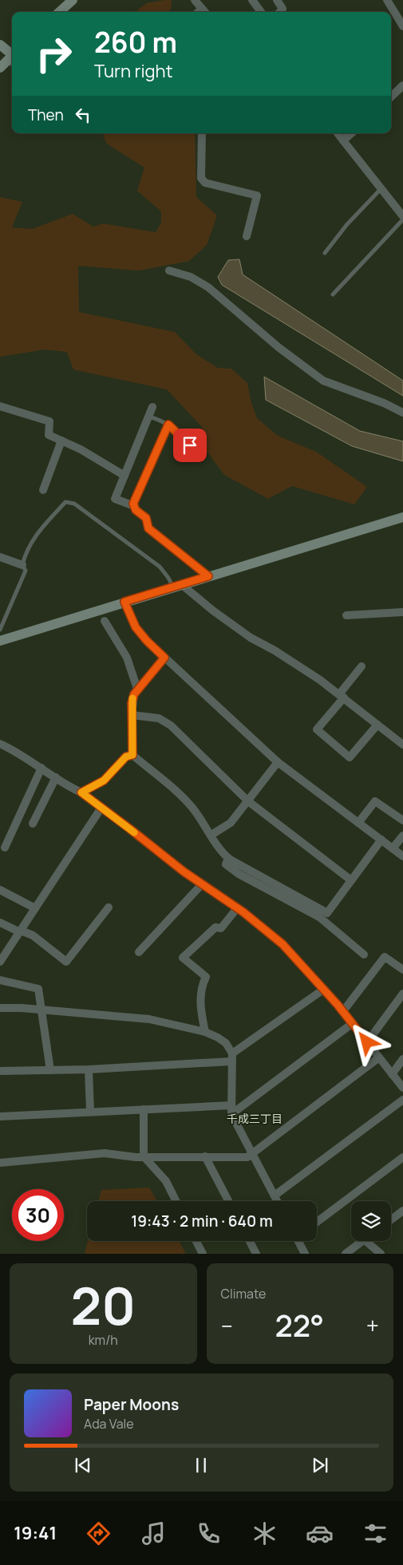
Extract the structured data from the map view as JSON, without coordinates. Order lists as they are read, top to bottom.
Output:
{
  "districts": ["千成三丁目"],
  "page": {
    "turn": ["260 m", "Turn right"],
    "then": "Then",
    "limit": "30",
    "trip": "19:43 · 2 min · 640 m",
    "tile": [
      ["20", "km/h"],
      "Climate"
    ],
    "heat": ["−", "22°", "+"],
    "song": ["Paper Moons", "Ada Vale"],
    "tabs": "19:41"
  }
}
